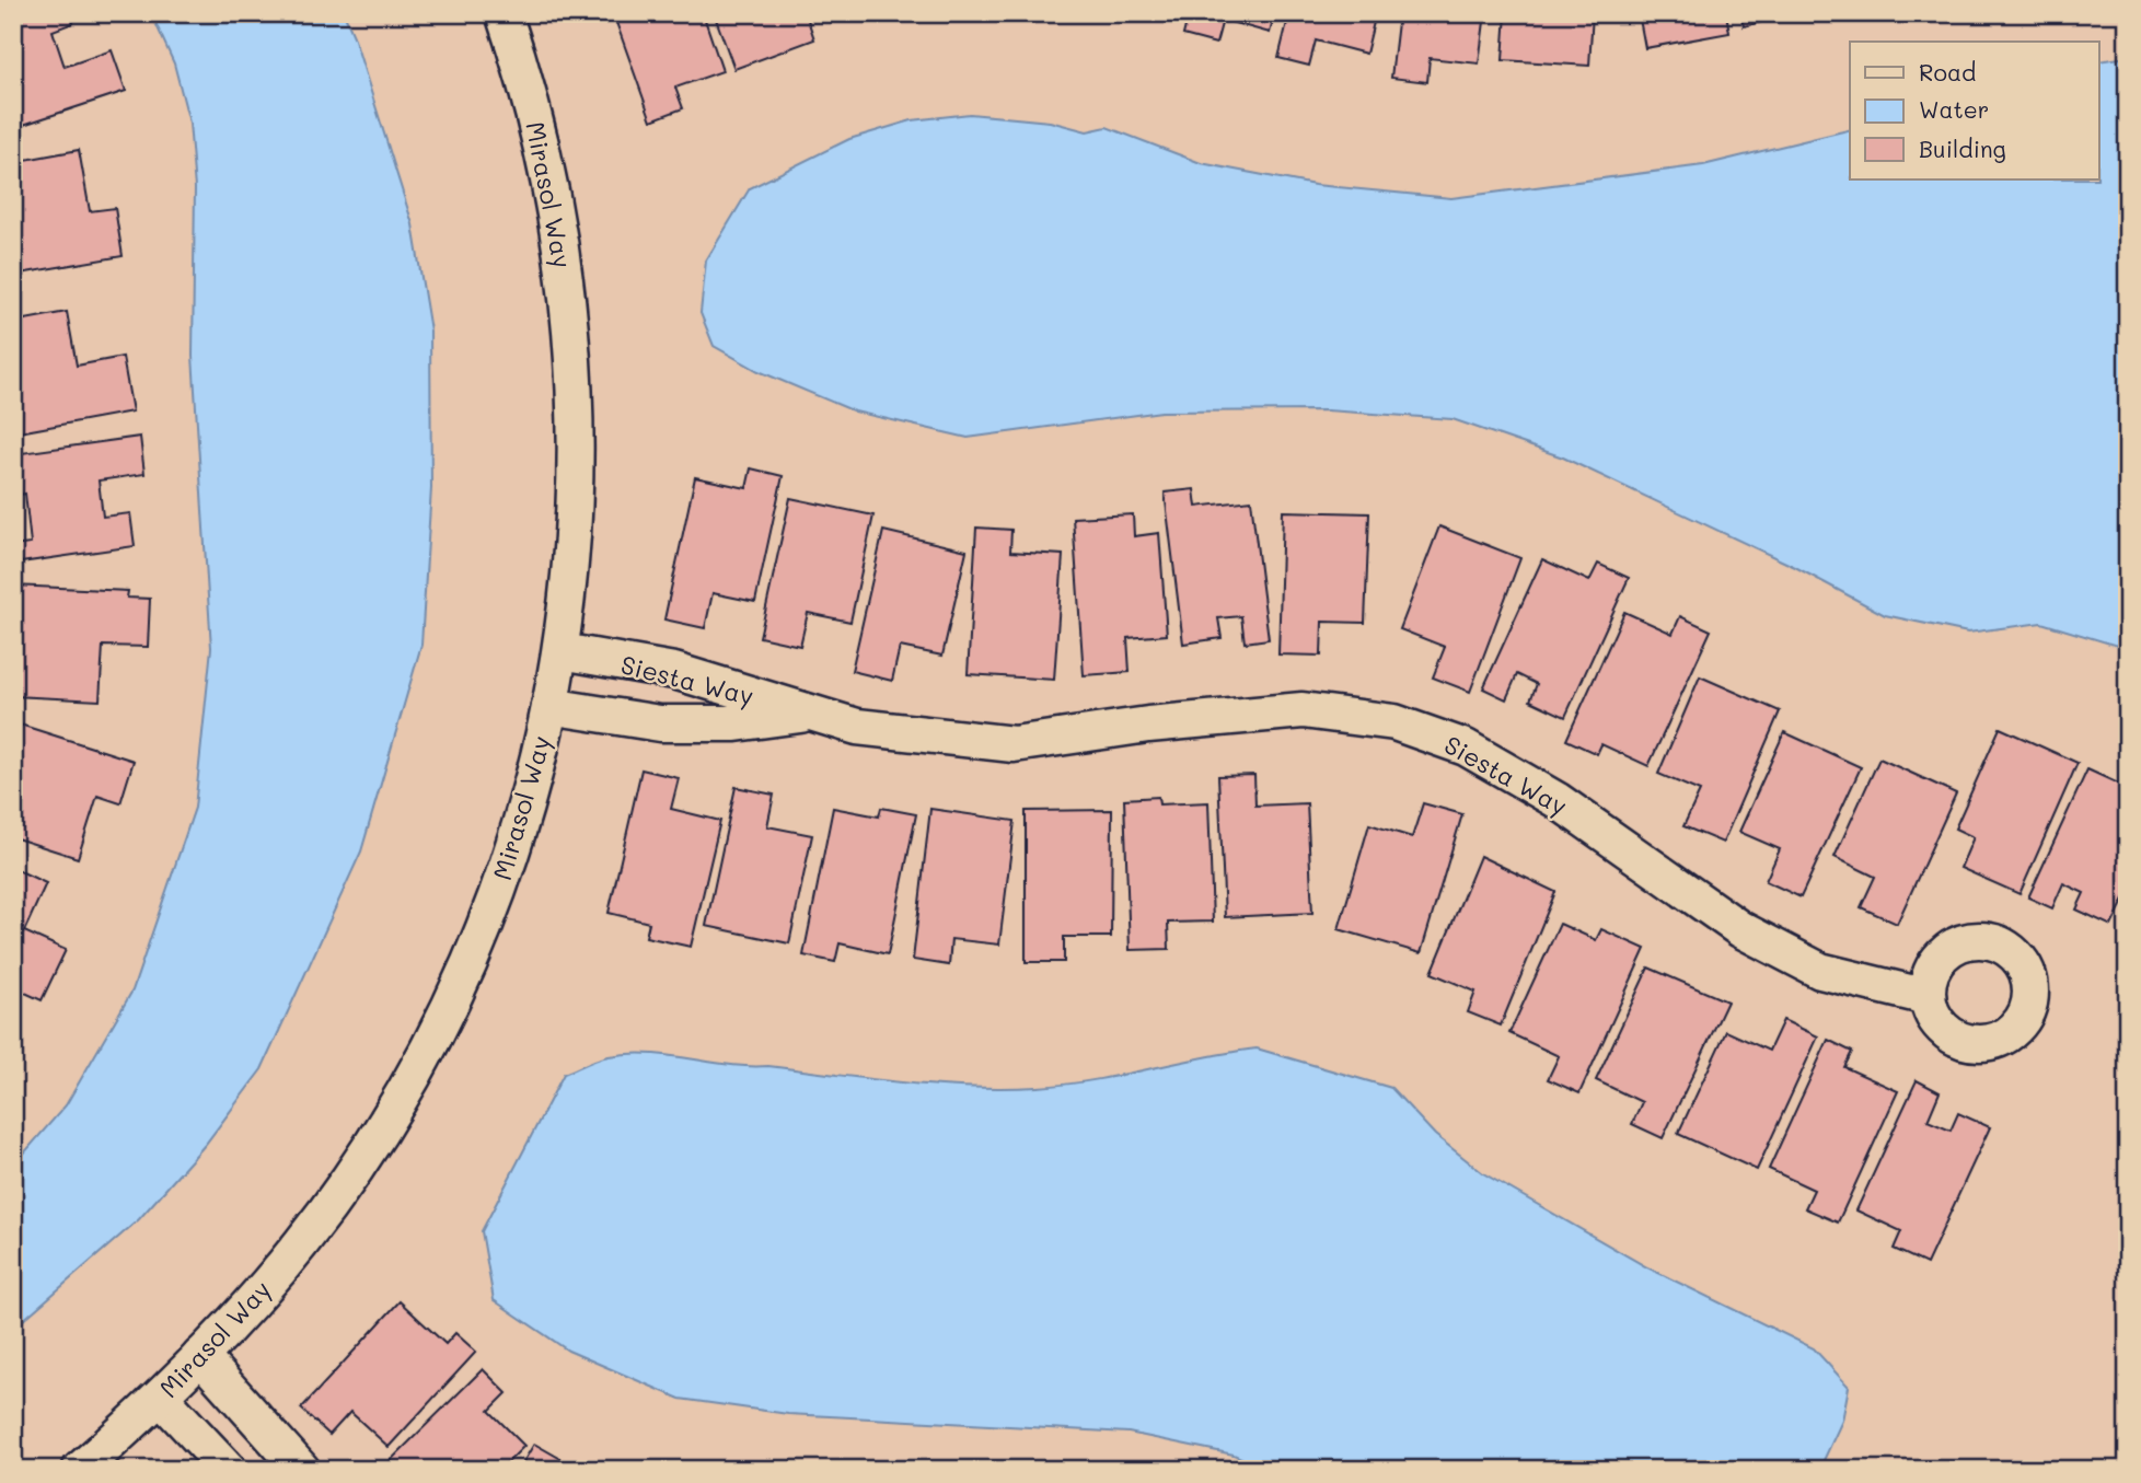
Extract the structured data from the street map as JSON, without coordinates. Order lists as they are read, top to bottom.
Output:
{
  "streets": {
    "street": ["Mirasol Way", "Siesta Way"]
  },
  "crossings": [
    ["Mirasol Way", "Siesta Way"]
  ],
  "legend": ["Road", "Water", "Building"]
}
